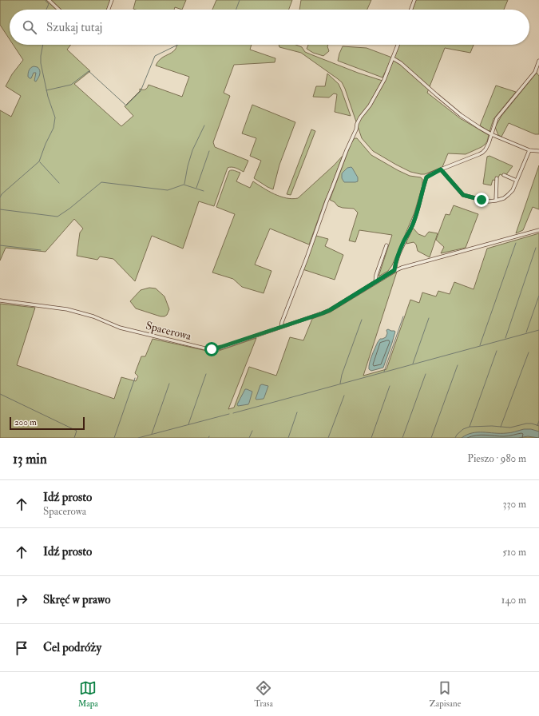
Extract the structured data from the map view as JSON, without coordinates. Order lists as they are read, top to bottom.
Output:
{
  "streets": {
    "street": ["Spacerowa"]
  },
  "scale_bar": "200 m",
  "page": {
    "search": "Szukaj tutaj",
    "scale": "200 m",
    "heading": ["13 min", "Pieszo · 980 m"],
    "list": [
      ["Idź prosto", "Spacerowa", "330 m"],
      ["Idź prosto", "510 m"],
      ["Skręć w prawo", "140 m"],
      "Cel podróży"
    ],
    "nav": ["Mapa", "Trasa", "Zapisane"]
  }
}
